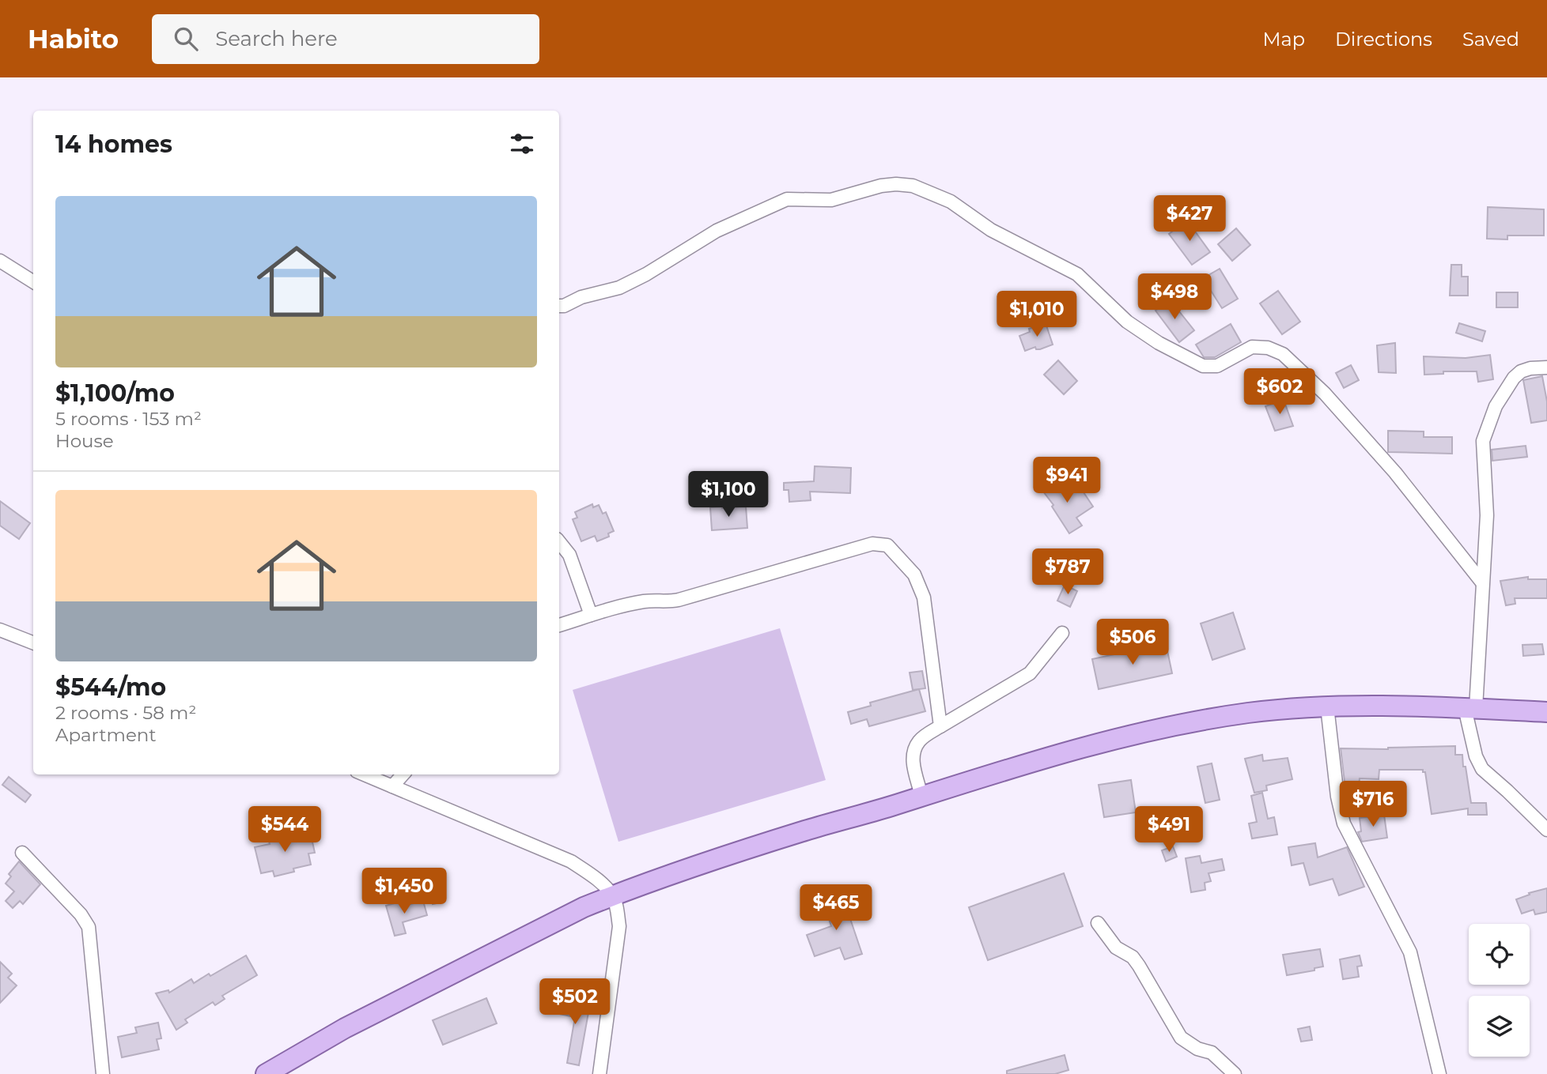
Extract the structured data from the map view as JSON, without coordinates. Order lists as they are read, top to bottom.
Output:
{
  "page": {
    "header": "Habito",
    "search": "Search here",
    "nav": ["Map", "Directions", "Saved"],
    "heading": "14 homes",
    "list": [
      {
        "name": "$1,100/mo",
        "note": "5 rooms · 153 m² · House"
      },
      {
        "name": "$544/mo",
        "note": "2 rooms · 58 m² · Apartment"
      }
    ],
    "price": [
      "$427",
      "$498",
      "$1,010",
      "$602",
      "$941",
      "$1,100",
      "$787",
      "$506",
      "$716",
      "$544",
      "$491",
      "$1,450",
      "$465",
      "$502"
    ]
  }
}
